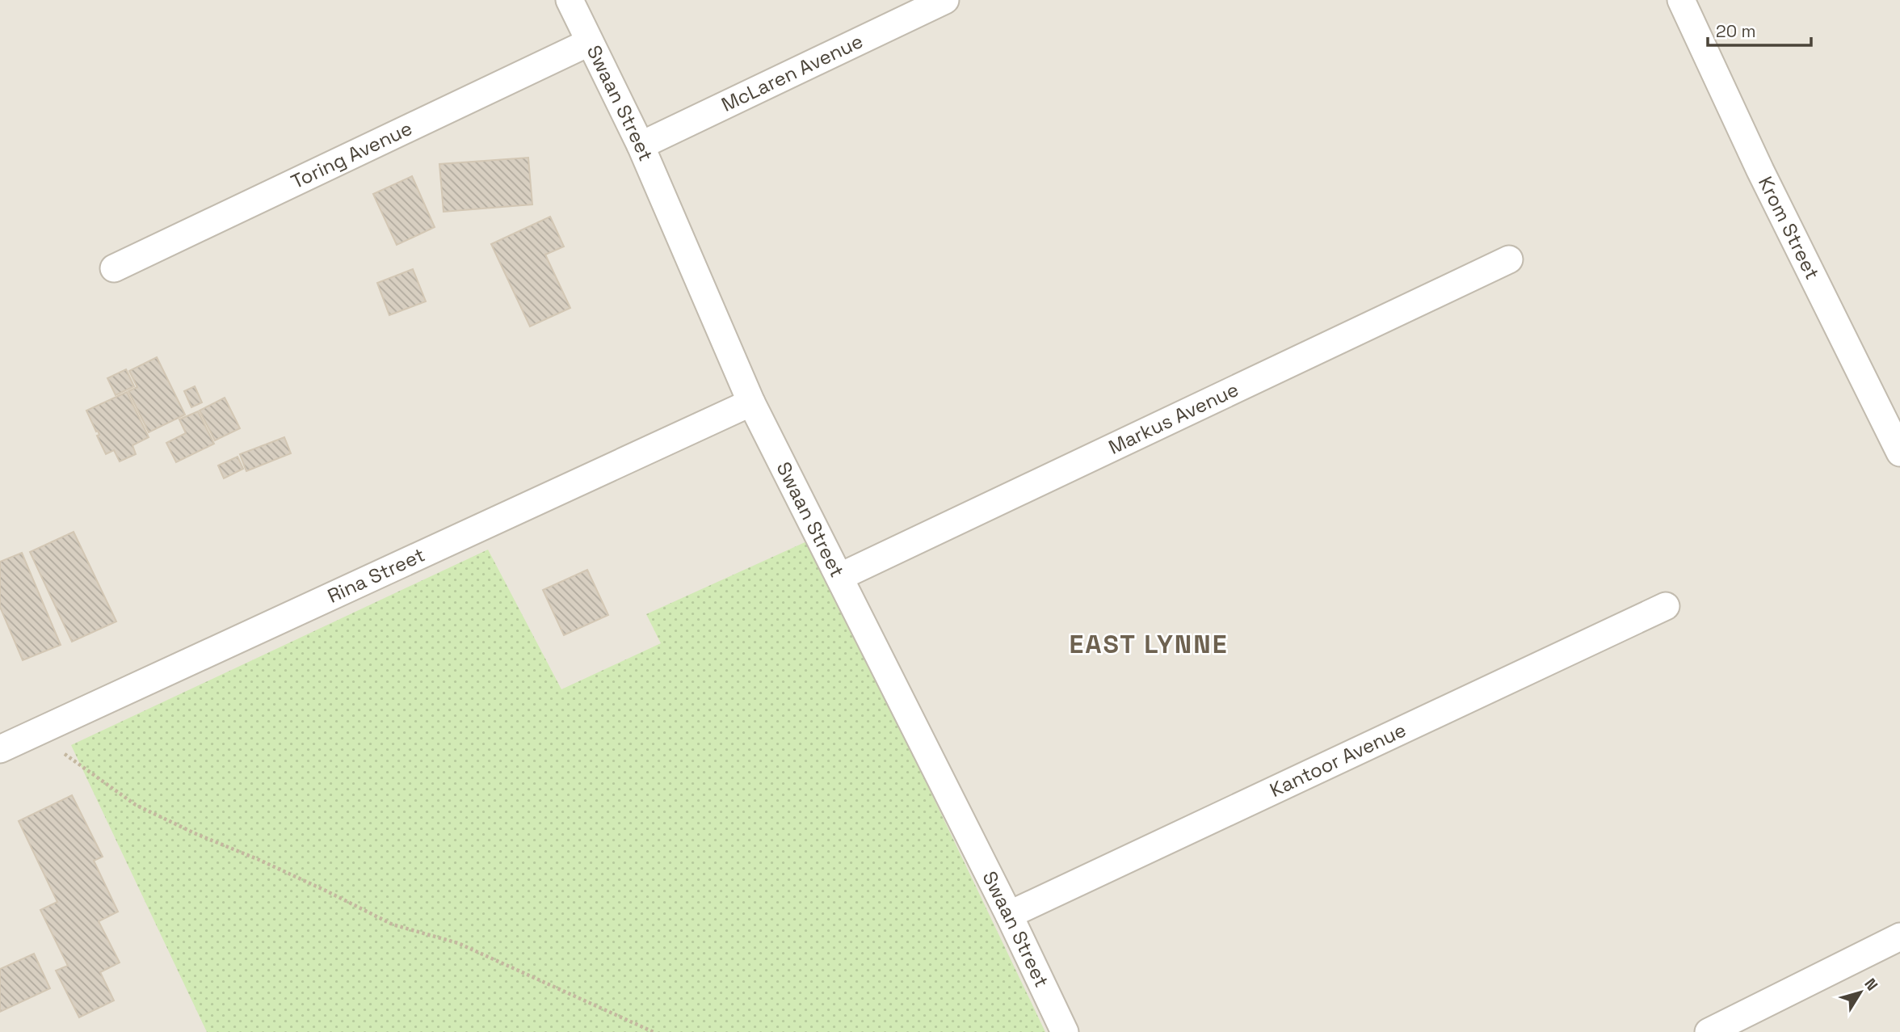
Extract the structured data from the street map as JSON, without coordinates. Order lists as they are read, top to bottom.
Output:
{
  "streets": {
    "street": [
      "McLaren Avenue",
      "Swaan Street",
      "Toring Avenue",
      "Krom Street",
      "Markus Avenue",
      "Rina Street",
      "Kantoor Avenue"
    ]
  },
  "crossings": [
    ["McLaren Avenue", "Swaan Street"],
    ["Swaan Street", "Toring Avenue"],
    ["Swaan Street", "Markus Avenue"],
    ["Swaan Street", "Rina Street"],
    ["Swaan Street", "Kantoor Avenue"]
  ],
  "districts": ["EAST LYNNE"],
  "scale_bar": "20 m",
  "north": "top right"
}
